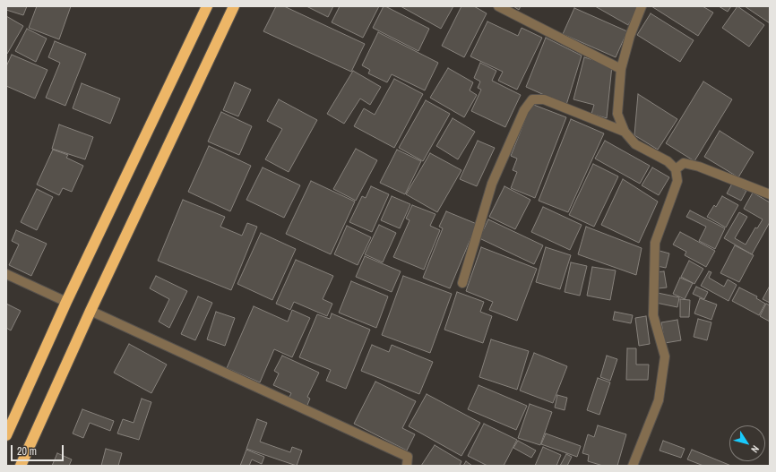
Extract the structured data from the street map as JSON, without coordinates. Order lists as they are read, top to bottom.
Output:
{
  "scale_bar": "20 m",
  "north": "bottom right"
}
